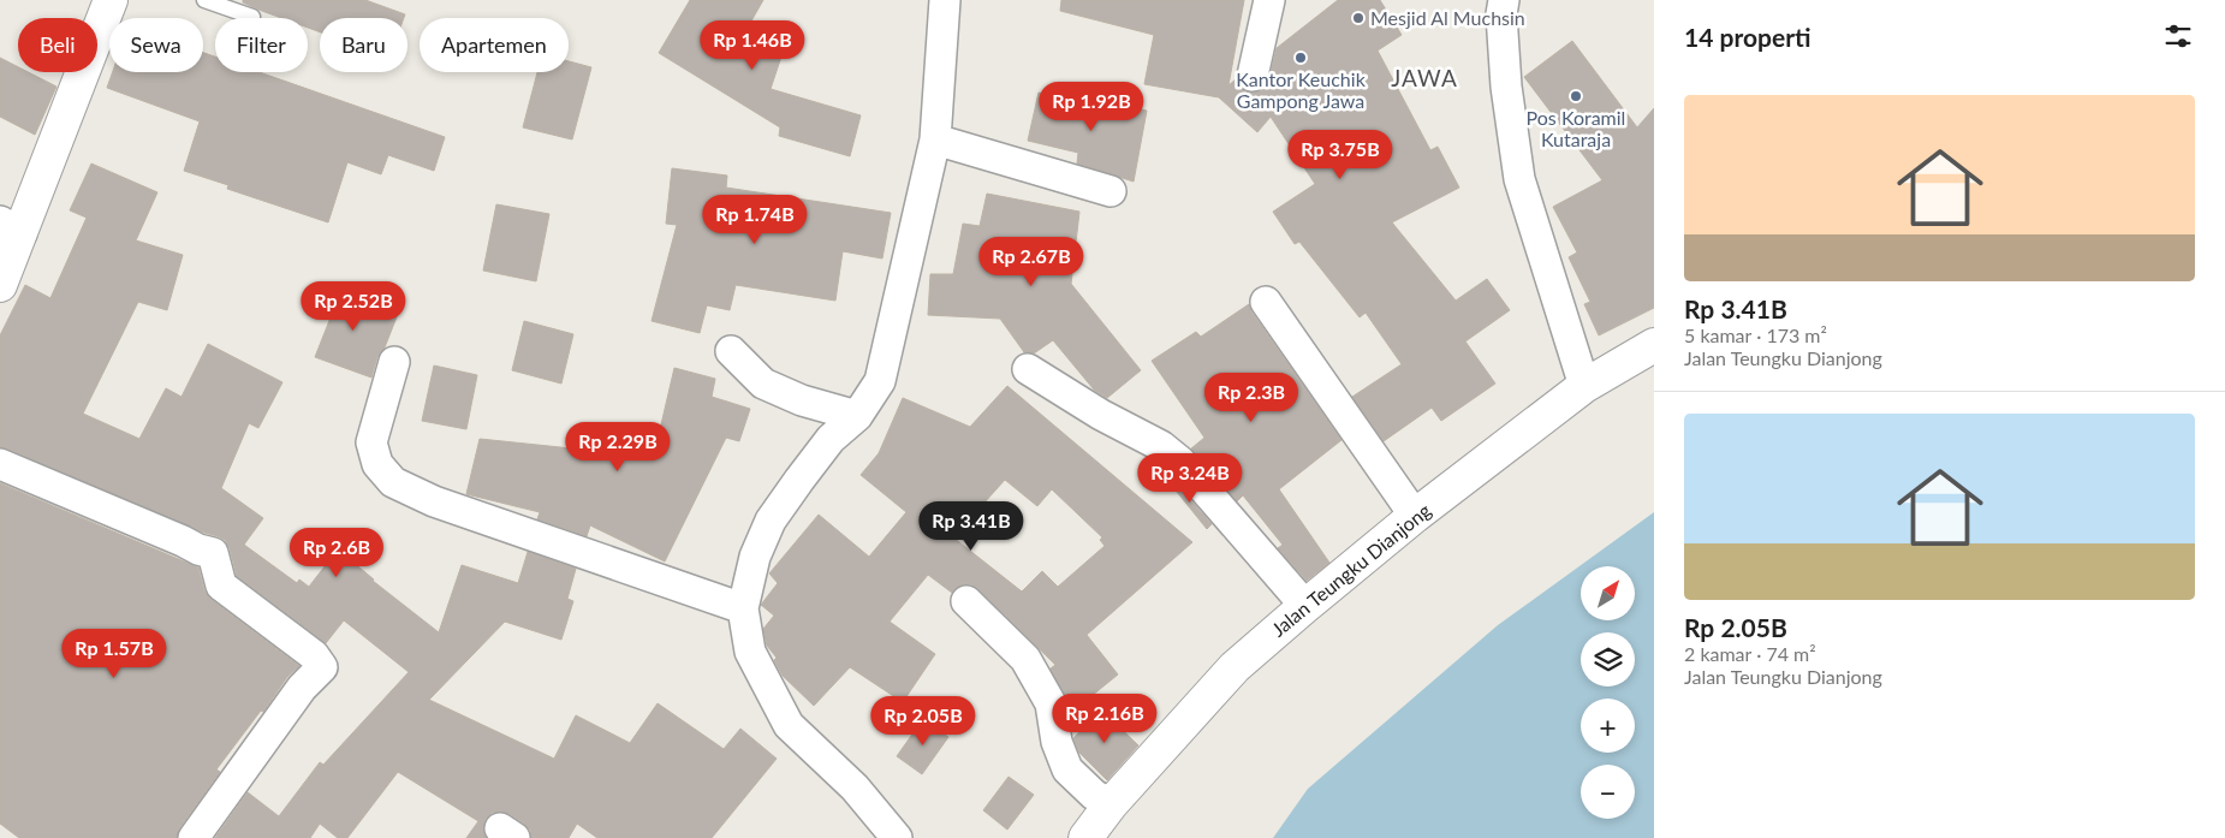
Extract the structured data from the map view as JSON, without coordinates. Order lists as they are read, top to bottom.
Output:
{
  "streets": {
    "street": ["Jalan Teungku Dianjong"]
  },
  "districts": ["JAWA"],
  "places": ["Mesjid Al Muchsin", "Kantor Keuchik Gampong Jawa", "Pos Koramil Kutaraja"],
  "north": "top right",
  "page": {
    "heading": "14 properti",
    "chip": [
      "Beli",
      "Sewa",
      "Filter",
      "Baru",
      "Apartemen"
    ],
    "price": [
      "Rp 1.46B",
      "Rp 1.92B",
      "Rp 3.75B",
      "Rp 1.74B",
      "Rp 2.67B",
      "Rp 2.52B",
      "Rp 2.3B",
      "Rp 2.29B",
      "Rp 3.24B",
      "Rp 3.41B",
      "Rp 2.6B",
      "Rp 1.57B",
      "Rp 2.16B",
      "Rp 2.05B"
    ],
    "list": [
      {
        "name": "Rp 3.41B",
        "note": "5 kamar · 173 m² · Jalan Teungku Dianjong"
      },
      {
        "name": "Rp 2.05B",
        "note": "2 kamar · 74 m² · Jalan Teungku Dianjong"
      }
    ],
    "map_buttons": ["+", "−"]
  }
}
